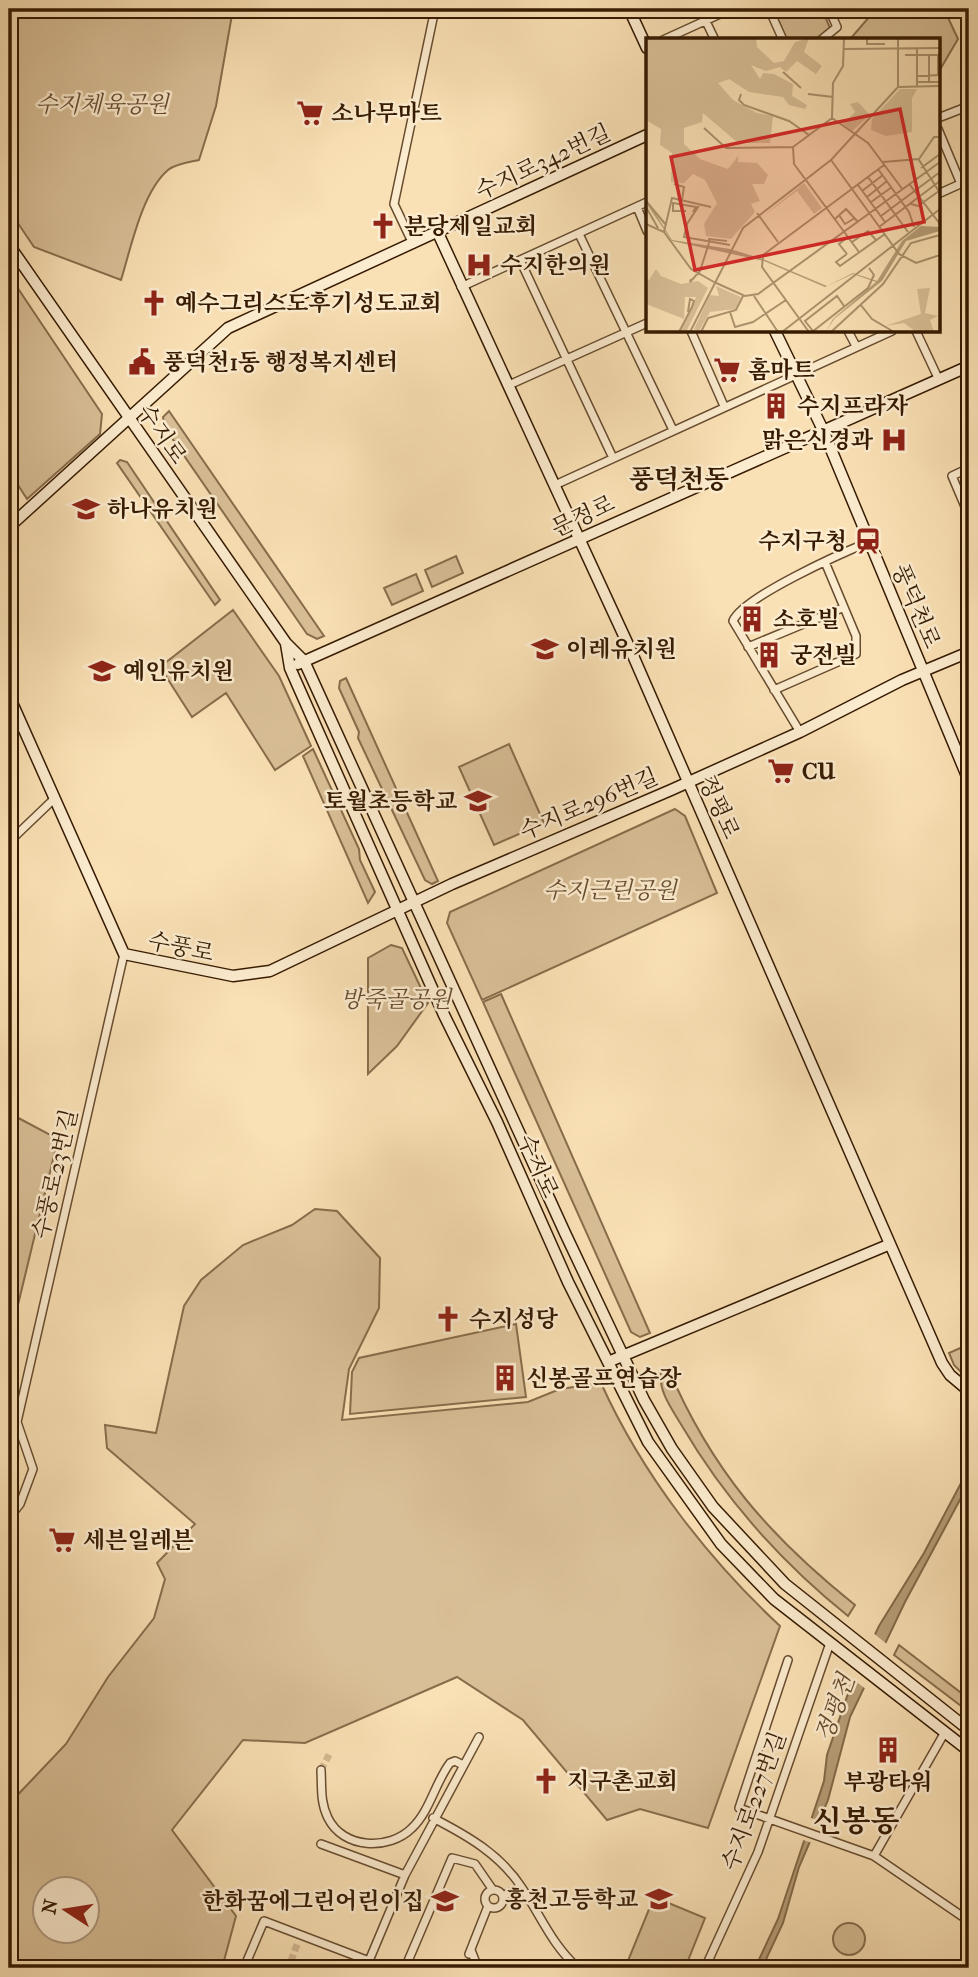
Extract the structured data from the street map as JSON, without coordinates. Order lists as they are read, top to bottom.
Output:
{
  "streets": {
    "street": [
      "수지로342번길",
      "수지로",
      "문정로",
      "풍덕천로",
      "수지로296번길",
      "정평로",
      "수풍로",
      "수풍로23번길",
      "수지로227번길"
    ]
  },
  "crossings": [
    ["수지로342번길", "수지로"],
    ["수지로342번길", "정평로"],
    ["수지로", "문정로"],
    ["수지로", "수지로296번길"],
    ["수지로", "수풍로"],
    ["수지로", "수지로227번길"],
    ["문정로", "풍덕천로"],
    ["문정로", "정평로"],
    ["풍덕천로", "수지로296번길"],
    ["수지로296번길", "정평로"],
    ["수지로296번길", "수풍로"],
    ["수풍로", "수풍로23번길"]
  ],
  "districts": ["풍덕천동", "신봉동"],
  "water": ["정평천"],
  "parks": ["수지체육공원", "수지근린공원", "방죽골공원"],
  "places": {
    "supermarket": [
      "소나무마트",
      "홈마트",
      "CU",
      "세븐일레븐"
    ],
    "church": [
      "분당제일교회",
      "예수그리스도후기성도교회",
      "수지성당",
      "지구촌교회"
    ],
    "hospital": ["수지한의원", "맑은신경과"],
    "public building": ["풍덕천1동 행정복지센터"],
    "building": [
      "수지프라자",
      "소호빌",
      "궁전빌",
      "신봉골프연습장",
      "부광타워"
    ],
    "school or university": [
      "하나유치원",
      "이레유치원",
      "예인유치원",
      "토월초등학교",
      "홍천고등학교",
      "한화꿈에그린어린이집"
    ],
    "station": ["수지구청"]
  },
  "north": "left"
}
